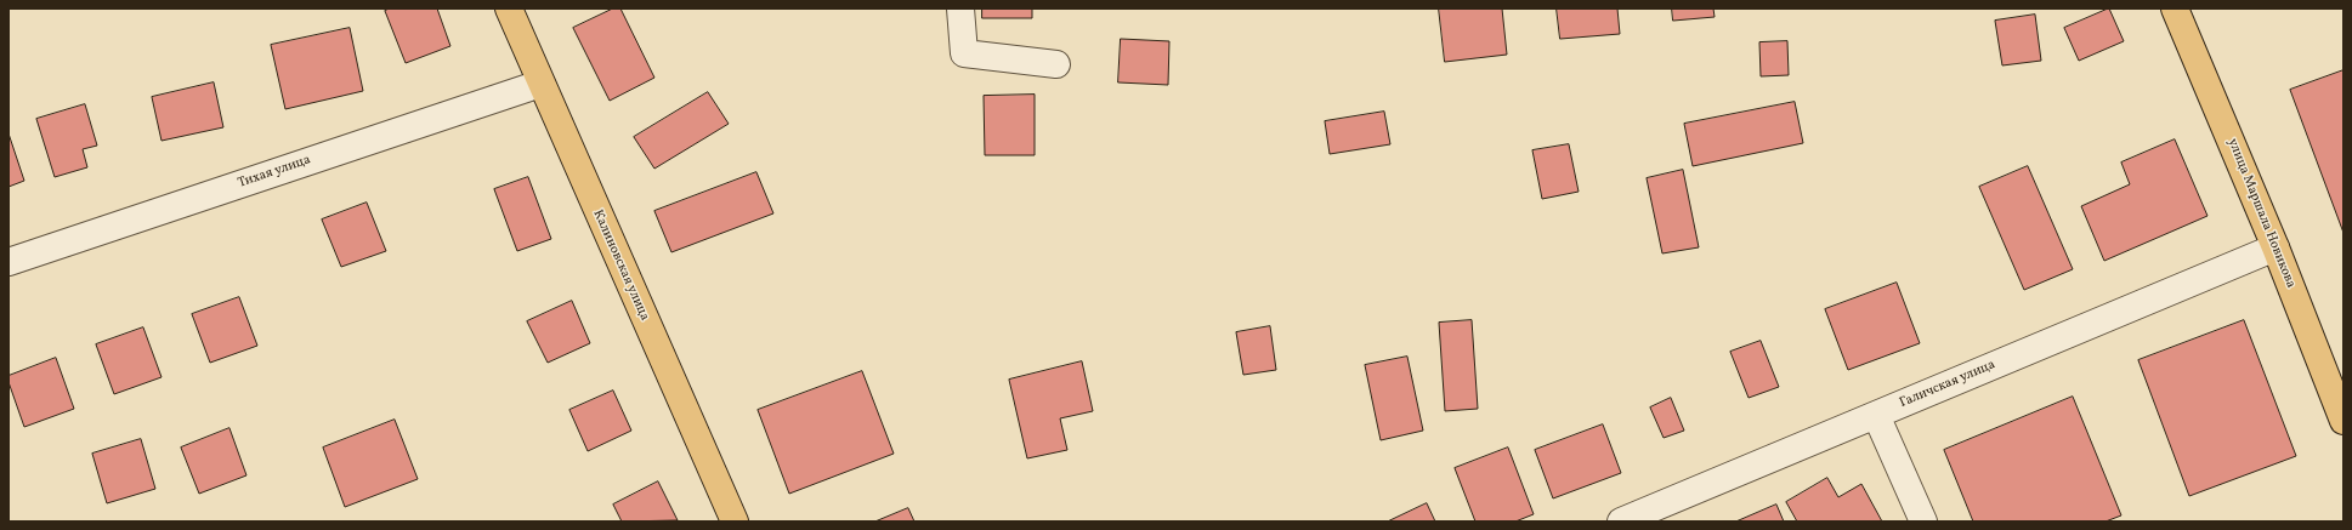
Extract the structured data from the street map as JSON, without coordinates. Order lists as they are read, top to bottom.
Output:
{
  "streets": {
    "main road": ["улица Маршала Новикова", "Калиновская улица"],
    "street": ["Тихая улица", "Галичская улица"]
  },
  "crossings": [
    ["Тихая улица", "Калиновская улица"],
    ["улица Маршала Новикова", "Галичская улица"]
  ]
}
